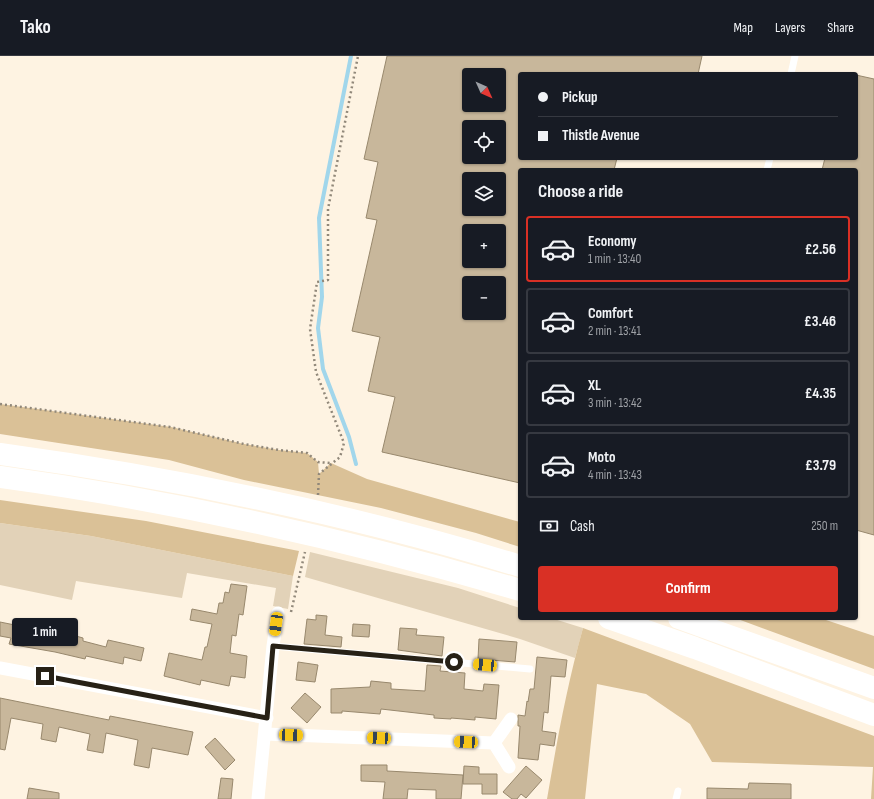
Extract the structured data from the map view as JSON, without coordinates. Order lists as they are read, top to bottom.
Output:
{
  "north": "bottom right",
  "page": {
    "header": "Tako",
    "nav": ["Map", "Layers", "Share"],
    "map_buttons": ["+", "−"],
    "banner": ["Pickup", "Thistle Avenue"],
    "heading": "Choose a ride",
    "list": [
      {
        "name": "Economy",
        "note": "1 min · 13:40",
        "value": "£2.56"
      },
      {
        "name": "Comfort",
        "note": "2 min · 13:41",
        "value": "£3.46"
      },
      {
        "name": "XL",
        "note": "3 min · 13:42",
        "value": "£4.35"
      },
      {
        "name": "Moto",
        "note": "4 min · 13:43",
        "value": "£3.79"
      }
    ],
    "pay": ["Cash", "250 m"],
    "buttons": "Confirm",
    "bubble": "1 min"
  }
}
